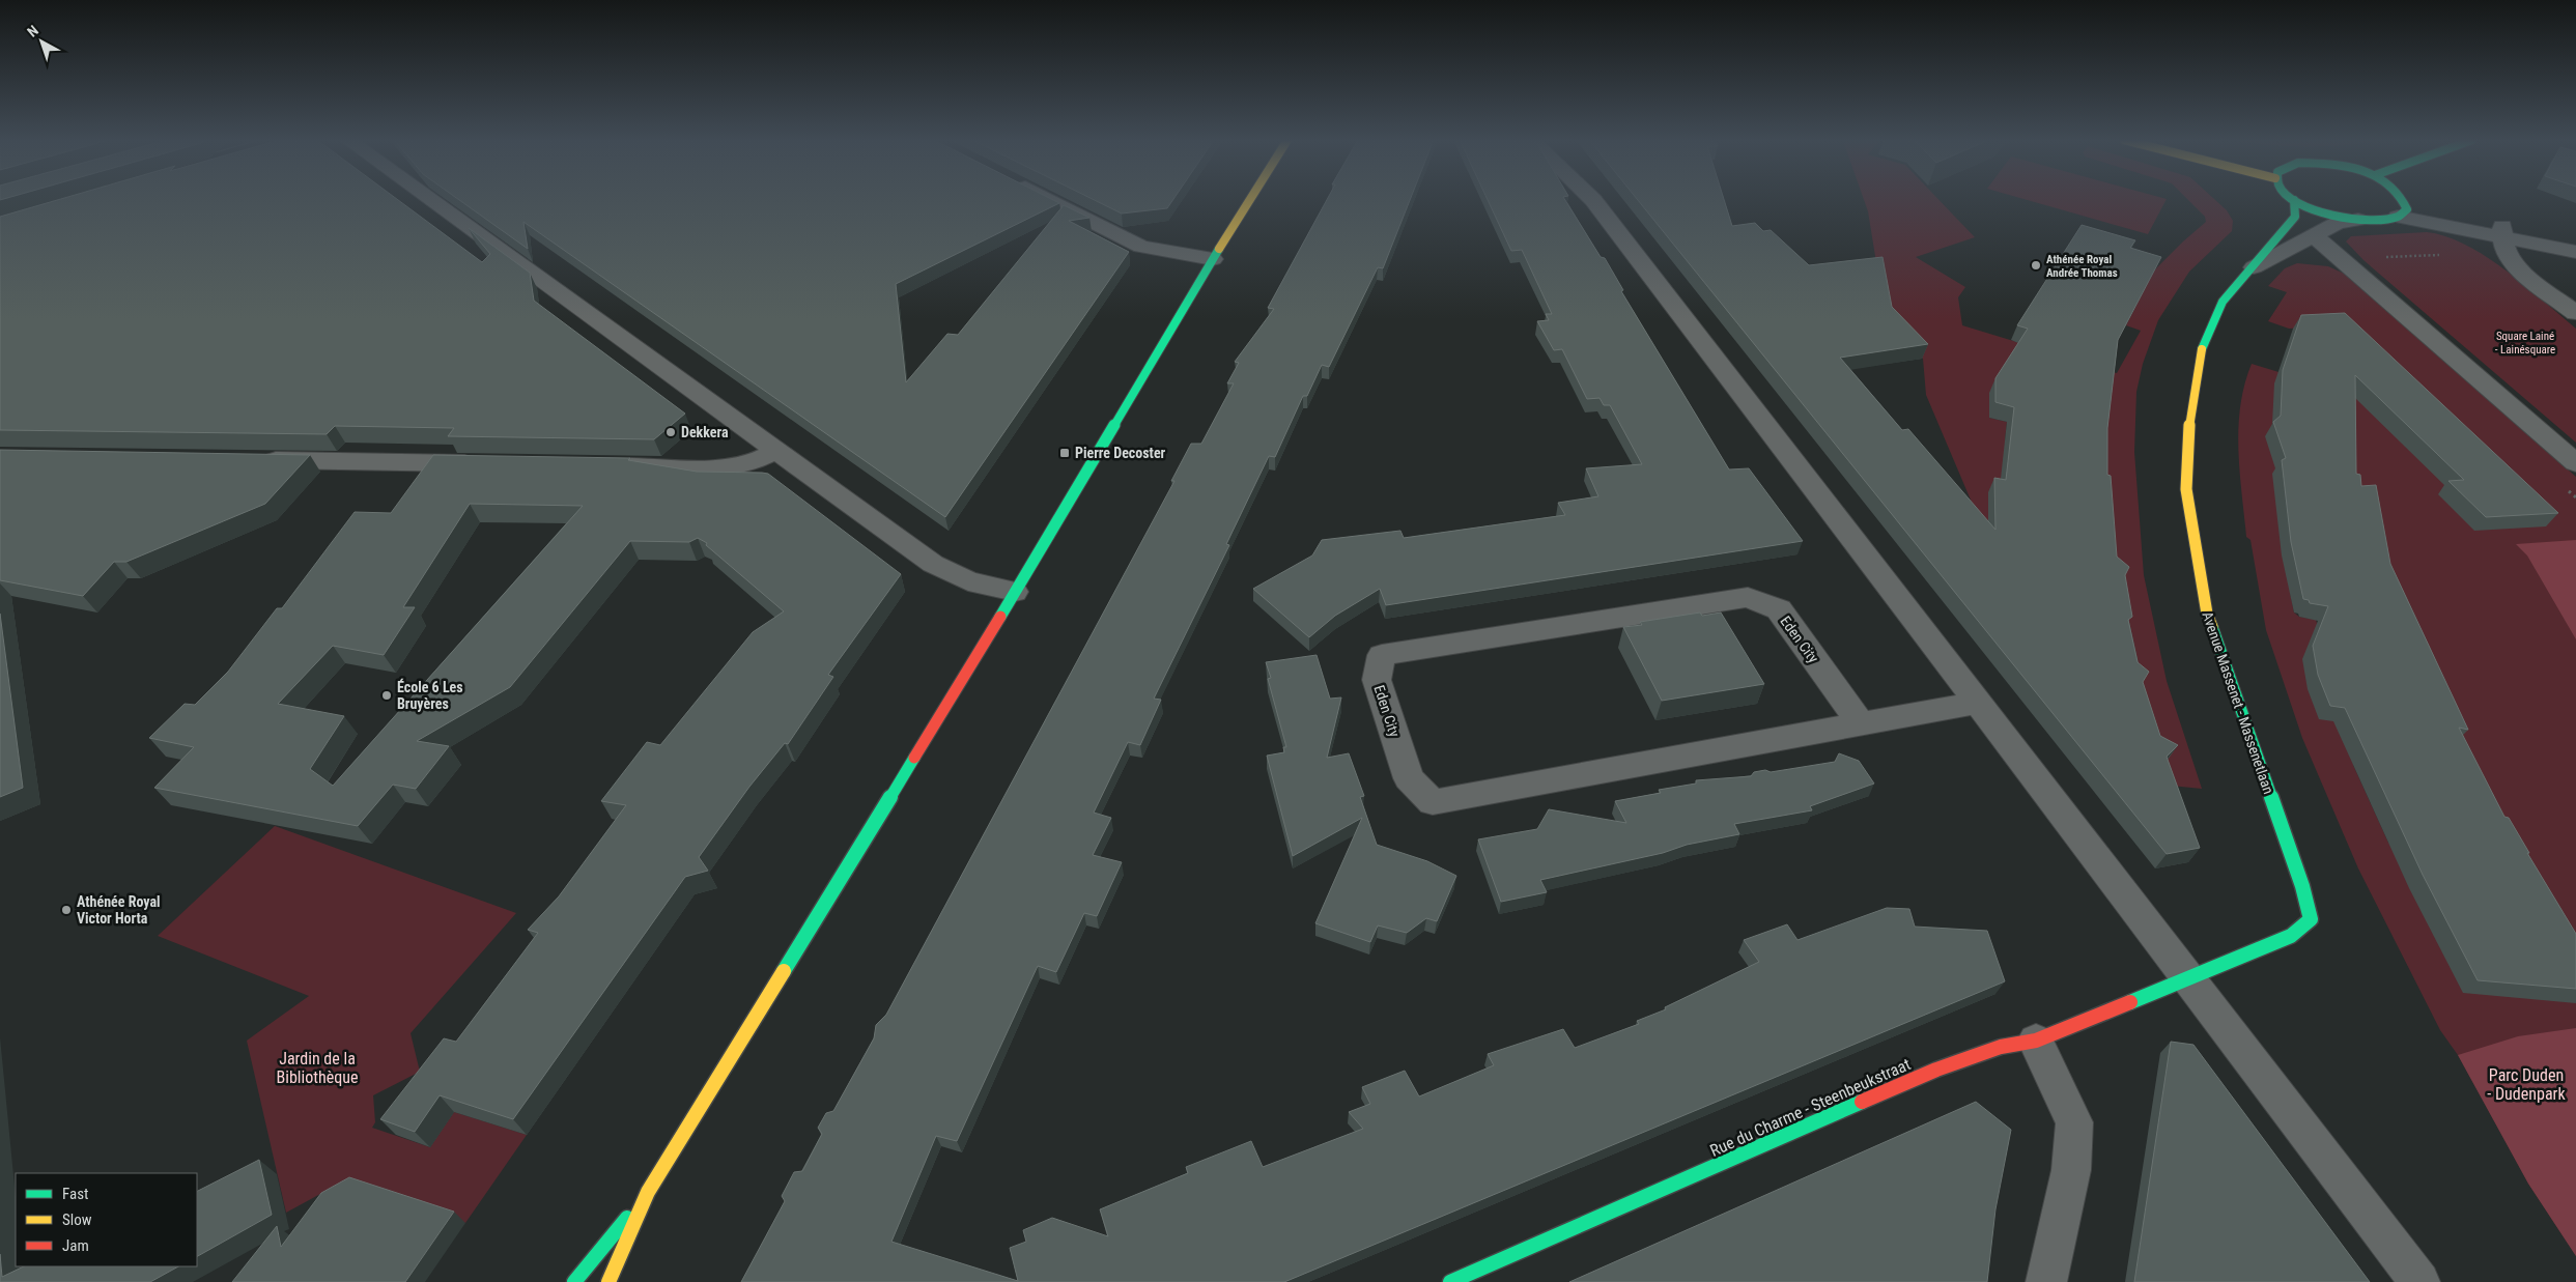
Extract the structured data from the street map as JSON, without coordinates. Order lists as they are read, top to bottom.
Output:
{
  "streets": {
    "street": ["Eden City", "Avenue Massenet - Massenetlaan", "Rue du Charme - Steenbeukstraat"]
  },
  "crossings": [
    ["Avenue Massenet - Massenetlaan", "Rue du Charme - Steenbeukstraat"]
  ],
  "parks": ["Square Lainé - Lainésquare", "Jardin de la Bibliothèque", "Parc Duden - Dudenpark"],
  "places": {
    "other": [
      "Athénée Royal Andrée Thomas",
      "Dekkera",
      "École 6 Les Bruyères",
      "Athénée Royal Victor Horta"
    ],
    "transit": ["Pierre Decoster"]
  },
  "legend": ["Fast", "Slow", "Jam"],
  "north": "top left"
}
